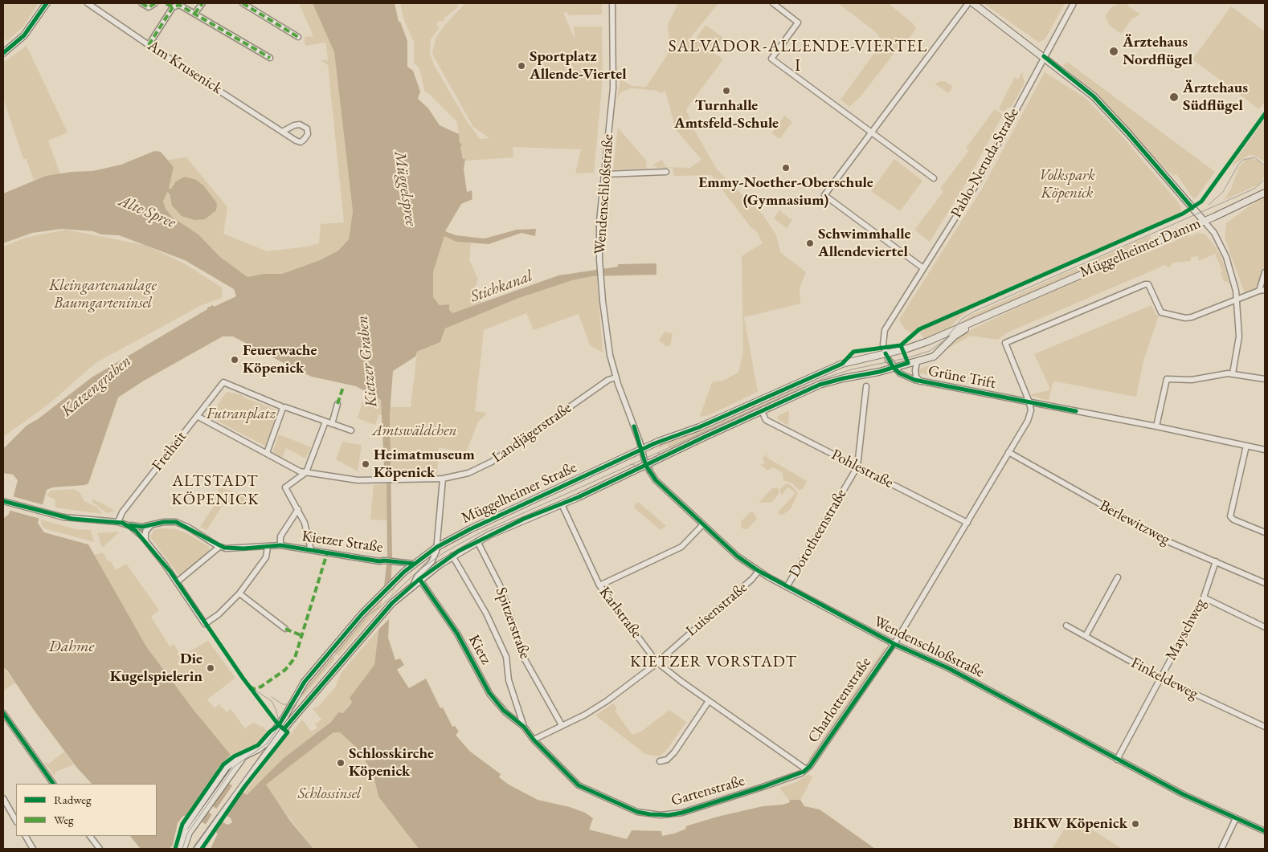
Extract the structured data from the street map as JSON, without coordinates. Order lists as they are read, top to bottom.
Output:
{
  "streets": {
    "main road": ["Müggelheimer Damm", "Müggelheimer Straße"],
    "street": [
      "Am Krusenick",
      "Pablo-Neruda-Straße",
      "Wendenschloßstraße",
      "Grüne Trift",
      "Landjägerstraße",
      "Freiheit",
      "Pohlestraße",
      "Berlewitzweg",
      "Dorotheenstraße",
      "Kietzer Straße",
      "Luisenstraße",
      "Karlstraße",
      "Spitzerstraße",
      "Mayschweg",
      "Kietz",
      "Finkeldeweg",
      "Charlottenstraße",
      "Gartenstraße"
    ]
  },
  "crossings": [
    ["Pablo-Neruda-Straße", "Müggelheimer Straße"],
    ["Wendenschloßstraße", "Landjägerstraße"],
    ["Wendenschloßstraße", "Müggelheimer Straße"],
    ["Wendenschloßstraße", "Dorotheenstraße"],
    ["Wendenschloßstraße", "Luisenstraße"],
    ["Wendenschloßstraße", "Mayschweg"],
    ["Wendenschloßstraße", "Charlottenstraße"],
    ["Müggelheimer Damm", "Grüne Trift"],
    ["Müggelheimer Damm", "Müggelheimer Straße"],
    ["Grüne Trift", "Müggelheimer Straße"],
    ["Grüne Trift", "Charlottenstraße"],
    ["Landjägerstraße", "Freiheit"],
    ["Pohlestraße", "Müggelheimer Straße"],
    ["Pohlestraße", "Dorotheenstraße"],
    ["Pohlestraße", "Charlottenstraße"],
    ["Müggelheimer Straße", "Kietzer Straße"],
    ["Müggelheimer Straße", "Karlstraße"],
    ["Müggelheimer Straße", "Spitzerstraße"],
    ["Müggelheimer Straße", "Kietz"],
    ["Müggelheimer Straße", "Gartenstraße"],
    ["Berlewitzweg", "Mayschweg"],
    ["Berlewitzweg", "Charlottenstraße"],
    ["Luisenstraße", "Karlstraße"],
    ["Luisenstraße", "Spitzerstraße"],
    ["Luisenstraße", "Gartenstraße"],
    ["Karlstraße", "Charlottenstraße"],
    ["Karlstraße", "Gartenstraße"],
    ["Mayschweg", "Finkeldeweg"],
    ["Kietz", "Gartenstraße"],
    ["Charlottenstraße", "Gartenstraße"]
  ],
  "districts": ["SALVADOR-ALLENDE-VIERTEL I", "ALTSTADT KÖPENICK", "KIETZER VORSTADT"],
  "water": [
    "Müggelspree",
    "Alte Spree",
    "Stichkanal",
    "Kietzer Graben",
    "Katzengraben",
    "Dahme"
  ],
  "parks": [
    "Volkspark Köpenick",
    "Kleingartenanlage Baumgarteninsel",
    "Futranplatz",
    "Amtswäldchen",
    "Schlossinsel"
  ],
  "places": [
    "Ärztehaus Nordflügel",
    "Sportplatz Allende-Viertel",
    "Turnhalle Amtsfeld-Schule",
    "Ärztehaus Südflügel",
    "Emmy-Noether-Oberschule (Gymnasium)",
    "Schwimmhalle Allendeviertel",
    "Feuerwache Köpenick",
    "Heimatmuseum Köpenick",
    "Die Kugelspielerin",
    "Schlosskirche Köpenick",
    "BHKW Köpenick"
  ],
  "legend": ["Radweg", "Weg"]
}
